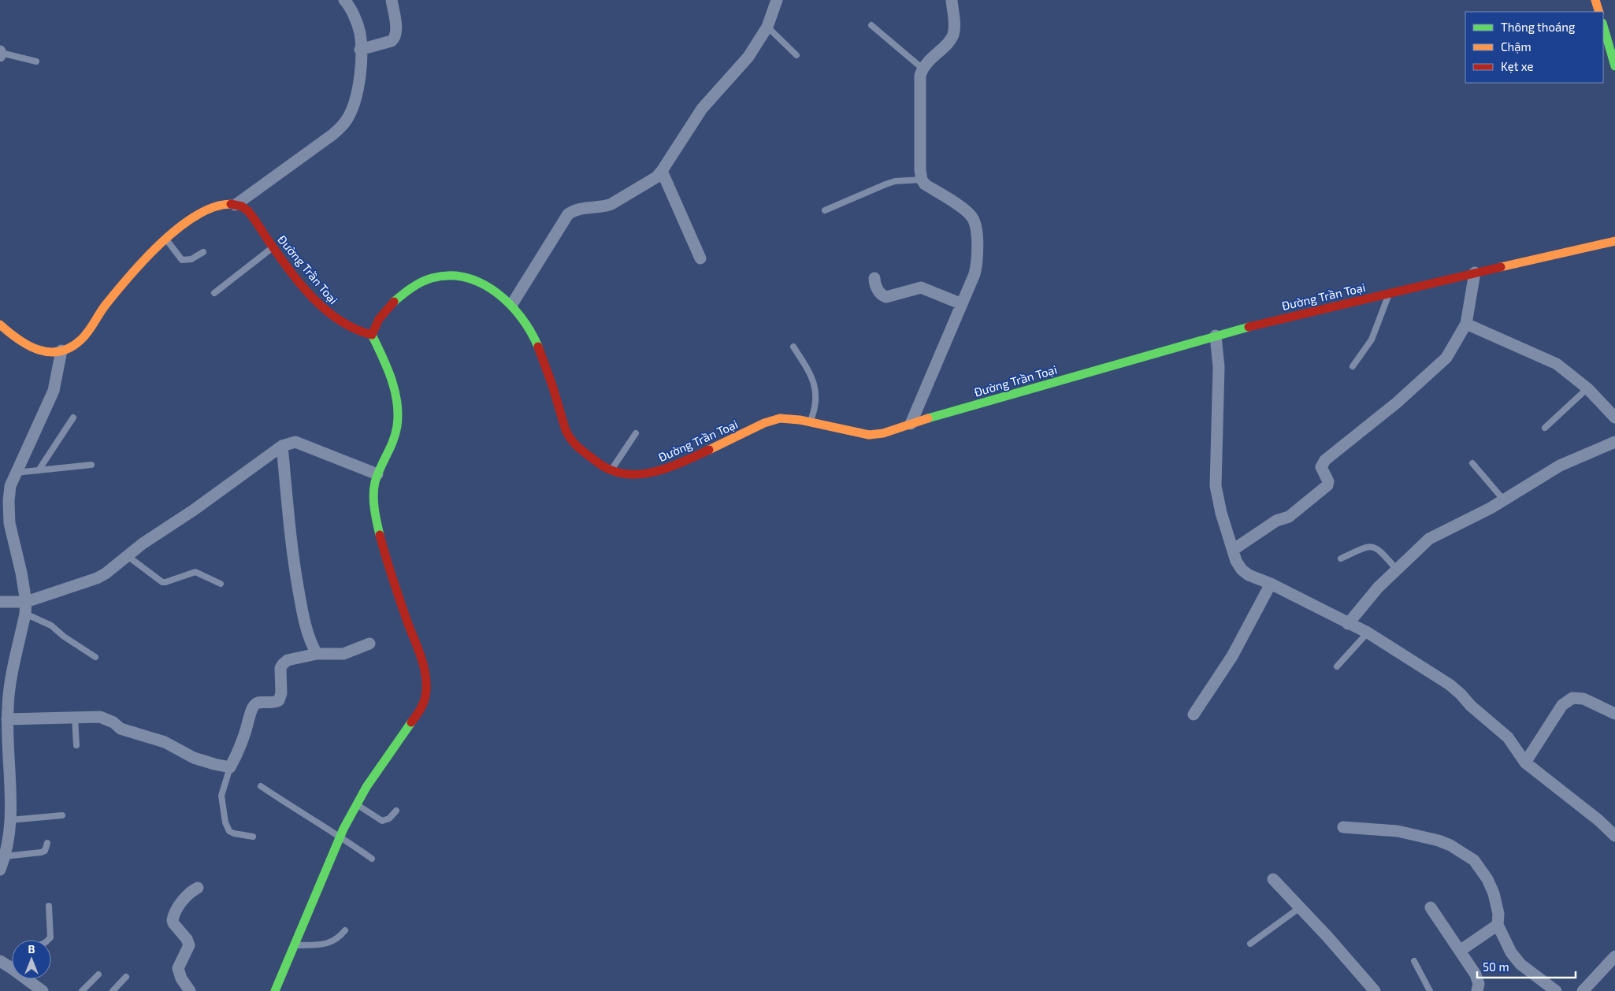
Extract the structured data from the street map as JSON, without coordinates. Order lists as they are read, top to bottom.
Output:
{
  "streets": {
    "street": ["Đường Trần Toại"]
  },
  "legend": ["Thông thoáng", "Chậm", "Kẹt xe"],
  "scale_bar": "50 m",
  "north": "top"
}
